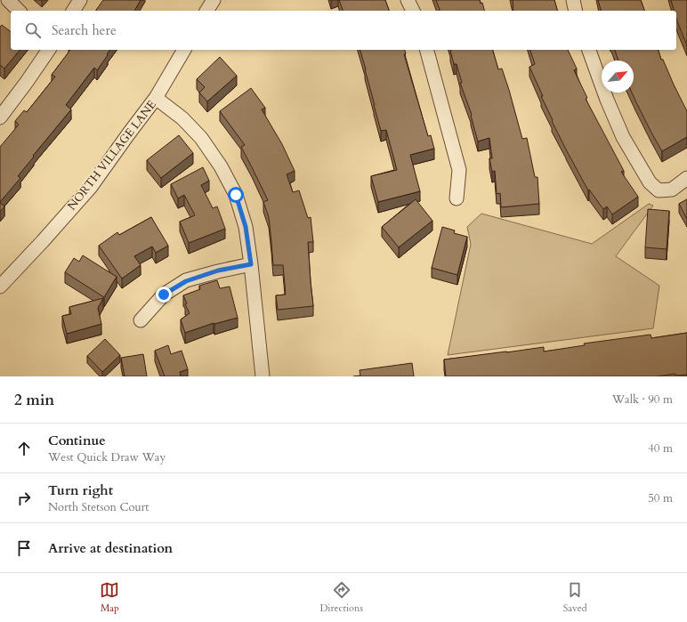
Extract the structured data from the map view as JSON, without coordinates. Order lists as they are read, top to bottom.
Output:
{
  "streets": {
    "street": ["NORTH VILLAGE LANE"]
  },
  "north": "top right",
  "page": {
    "search": "Search here",
    "heading": ["2 min", "Walk · 90 m"],
    "list": [
      ["Continue", "West Quick Draw Way", "40 m"],
      ["Turn right", "North Stetson Court", "50 m"],
      "Arrive at destination"
    ],
    "nav": ["Map", "Directions", "Saved"]
  }
}
